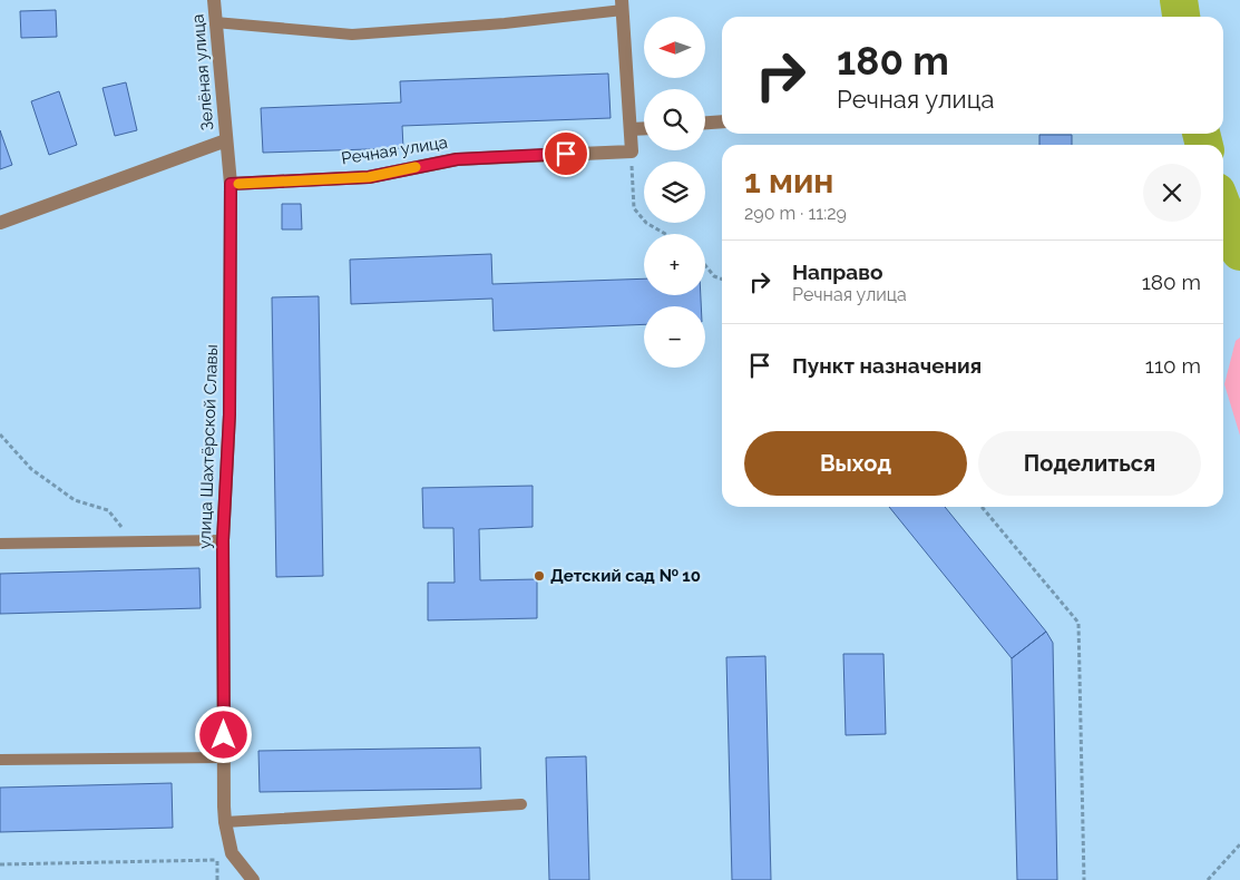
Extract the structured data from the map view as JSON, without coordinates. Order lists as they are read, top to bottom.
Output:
{
  "streets": {
    "street": ["Зелёная улица", "Речная улица", "улица Шахтёрской Славы"]
  },
  "crossings": [
    ["Зелёная улица", "улица Шахтёрской Славы"],
    ["Речная улица", "улица Шахтёрской Славы"]
  ],
  "places": ["Детский сад № 10"],
  "north": "left",
  "page": {
    "map_buttons": ["+", "−"],
    "turn": ["180 m", "Речная улица"],
    "heading": ["1 мин", "290 m · 11:29"],
    "list": [
      {
        "name": "Направо",
        "note": "Речная улица",
        "value": "180 m"
      },
      {
        "name": "Пункт назначения",
        "value": "110 m"
      }
    ],
    "buttons": ["Выход", "Поделиться"]
  }
}
